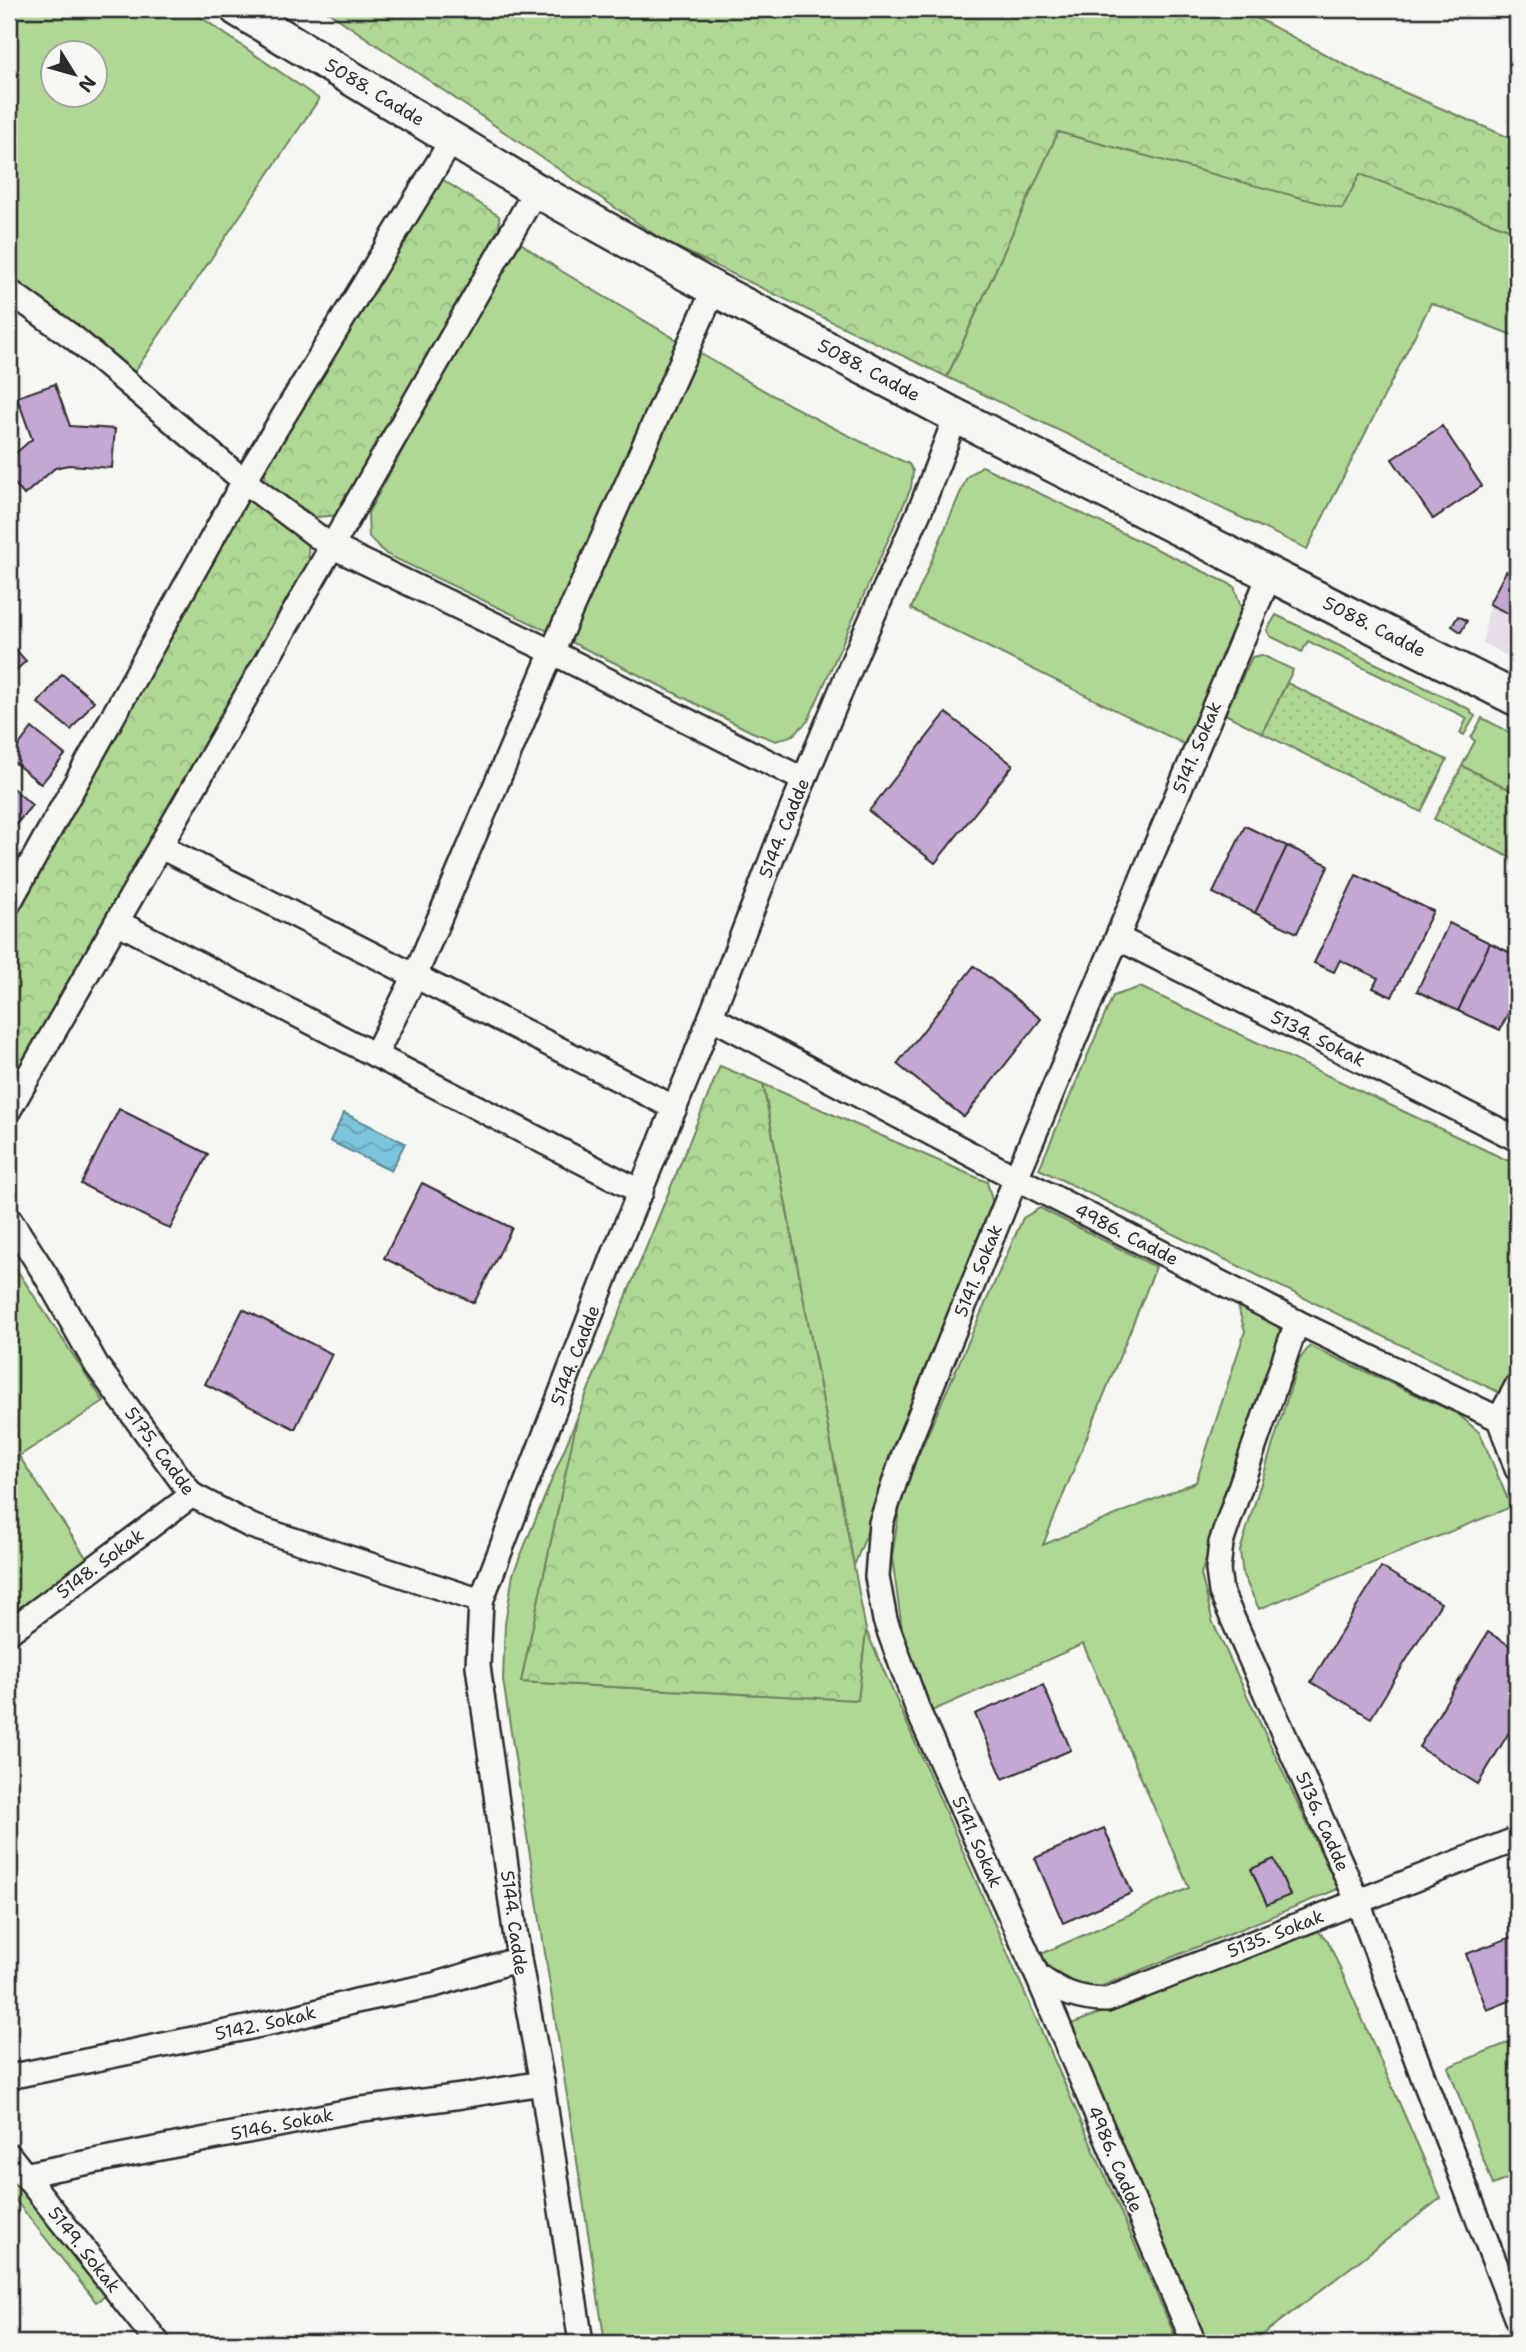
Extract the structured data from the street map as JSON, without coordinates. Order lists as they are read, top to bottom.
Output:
{
  "streets": {
    "street": [
      "5088. Cadde",
      "5141. Sokak",
      "5144. Cadde",
      "5134. Sokak",
      "4986. Cadde",
      "5175. Cadde",
      "5148. Sokak",
      "5136. Cadde",
      "5135. Sokak",
      "5142. Sokak",
      "5146. Sokak",
      "5149. Sokak"
    ]
  },
  "crossings": [
    ["5088. Cadde", "5141. Sokak"],
    ["5088. Cadde", "5144. Cadde"],
    ["5141. Sokak", "5134. Sokak"],
    ["5141. Sokak", "4986. Cadde"],
    ["5141. Sokak", "5135. Sokak"],
    ["5144. Cadde", "4986. Cadde"],
    ["5144. Cadde", "5175. Cadde"],
    ["5144. Cadde", "5142. Sokak"],
    ["5144. Cadde", "5146. Sokak"],
    ["4986. Cadde", "5136. Cadde"],
    ["4986. Cadde", "5135. Sokak"],
    ["5175. Cadde", "5148. Sokak"],
    ["5136. Cadde", "5135. Sokak"],
    ["5146. Sokak", "5149. Sokak"]
  ],
  "north": "bottom right"
}
